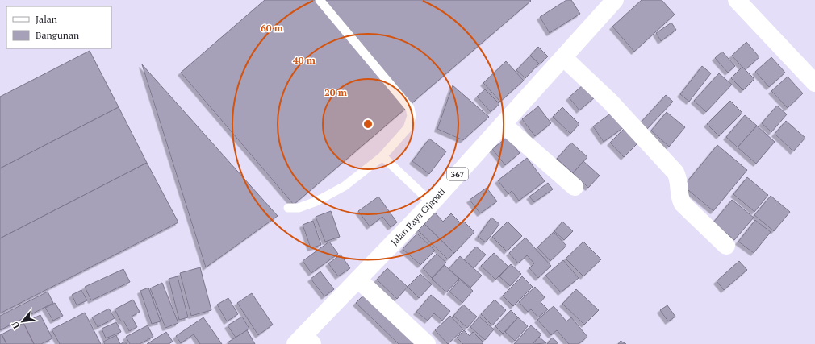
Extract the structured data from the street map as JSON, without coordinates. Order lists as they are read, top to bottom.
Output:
{
  "streets": {
    "street": ["367", "Jalan Raya Cijapati"]
  },
  "legend": ["Jalan", "Bangunan"],
  "north": "bottom left",
  "rings": ["60 m", "40 m", "20 m"]
}
